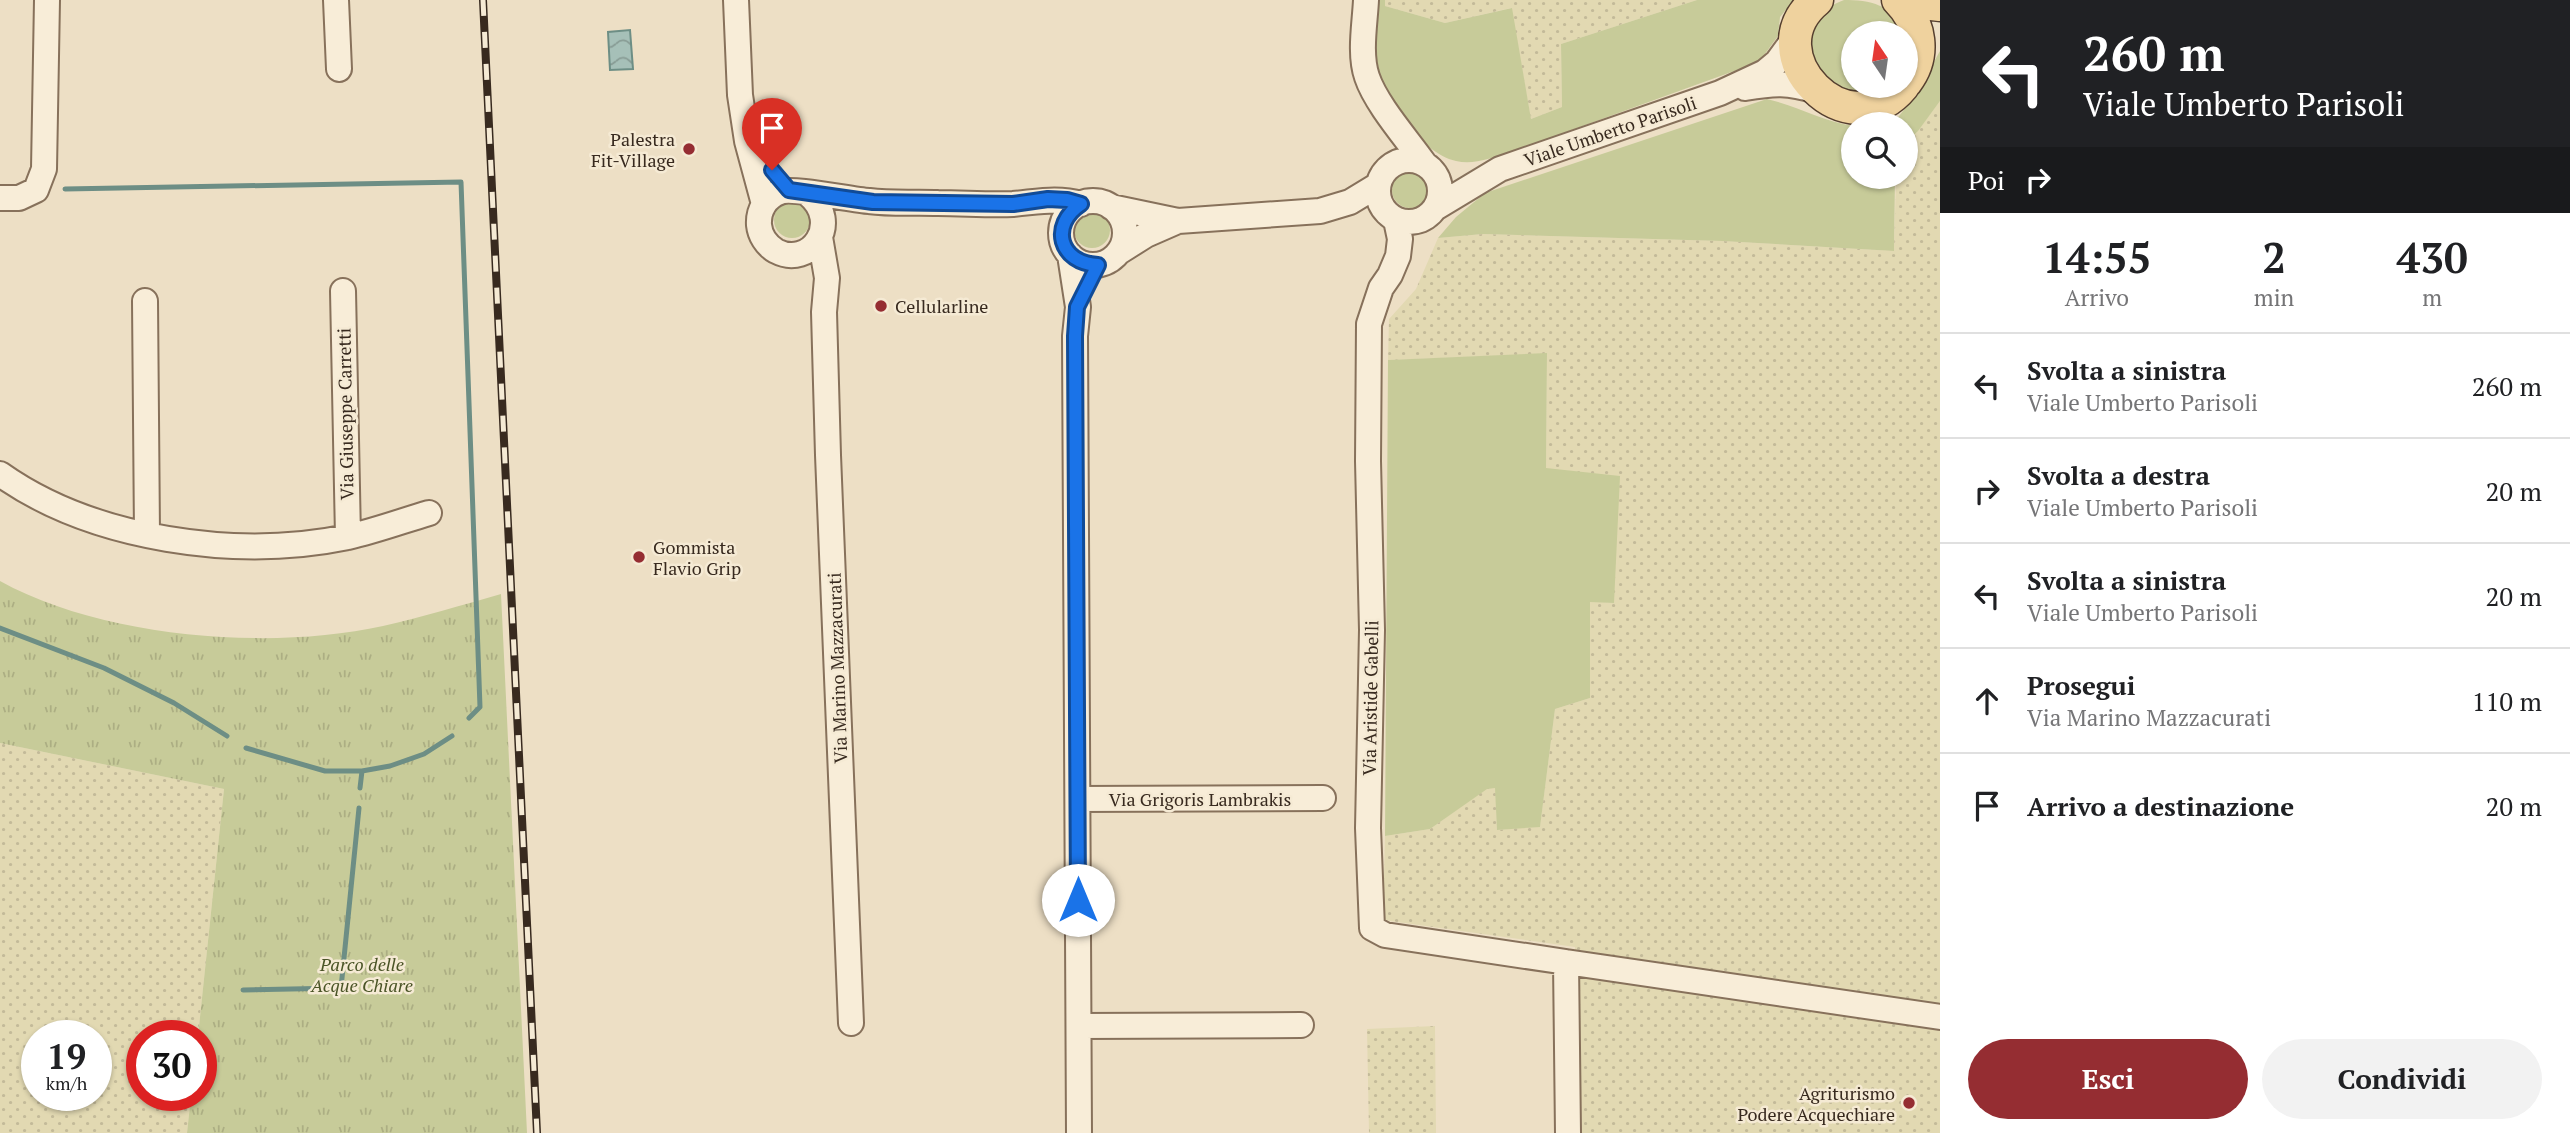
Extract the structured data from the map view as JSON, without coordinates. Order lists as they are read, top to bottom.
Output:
{
  "streets": {
    "main road": ["Viale Umberto Parisoli"],
    "street": [
      "Via Giuseppe Carretti",
      "Via Marino Mazzacurati",
      "Via Aristide Gabelli",
      "Via Grigoris Lambrakis"
    ]
  },
  "crossings": [
    ["Viale Umberto Parisoli", "Via Marino Mazzacurati"],
    ["Viale Umberto Parisoli", "Via Aristide Gabelli"]
  ],
  "parks": ["Parco delle Acque Chiare"],
  "places": [
    "Palestra Fit-Village",
    "Cellularline",
    "Gommista Flavio Grip",
    "Agriturismo Podere Acquechiare"
  ],
  "north": "top",
  "page": {
    "turn": ["260 m", "Viale Umberto Parisoli"],
    "then": "Poi",
    "eta": [
      "14:55",
      "Arrivo",
      "2",
      "min",
      "430",
      "m"
    ],
    "list": [
      {
        "name": "Svolta a sinistra",
        "note": "Viale Umberto Parisoli",
        "value": "260 m"
      },
      {
        "name": "Svolta a destra",
        "note": "Viale Umberto Parisoli",
        "value": "20 m"
      },
      {
        "name": "Svolta a sinistra",
        "note": "Viale Umberto Parisoli",
        "value": "20 m"
      },
      {
        "name": "Prosegui",
        "note": "Via Marino Mazzacurati",
        "value": "110 m"
      },
      {
        "name": "Arrivo a destinazione",
        "value": "20 m"
      }
    ],
    "speed": "19 km/h",
    "limit": "30",
    "buttons": ["Esci", "Condividi"]
  }
}
